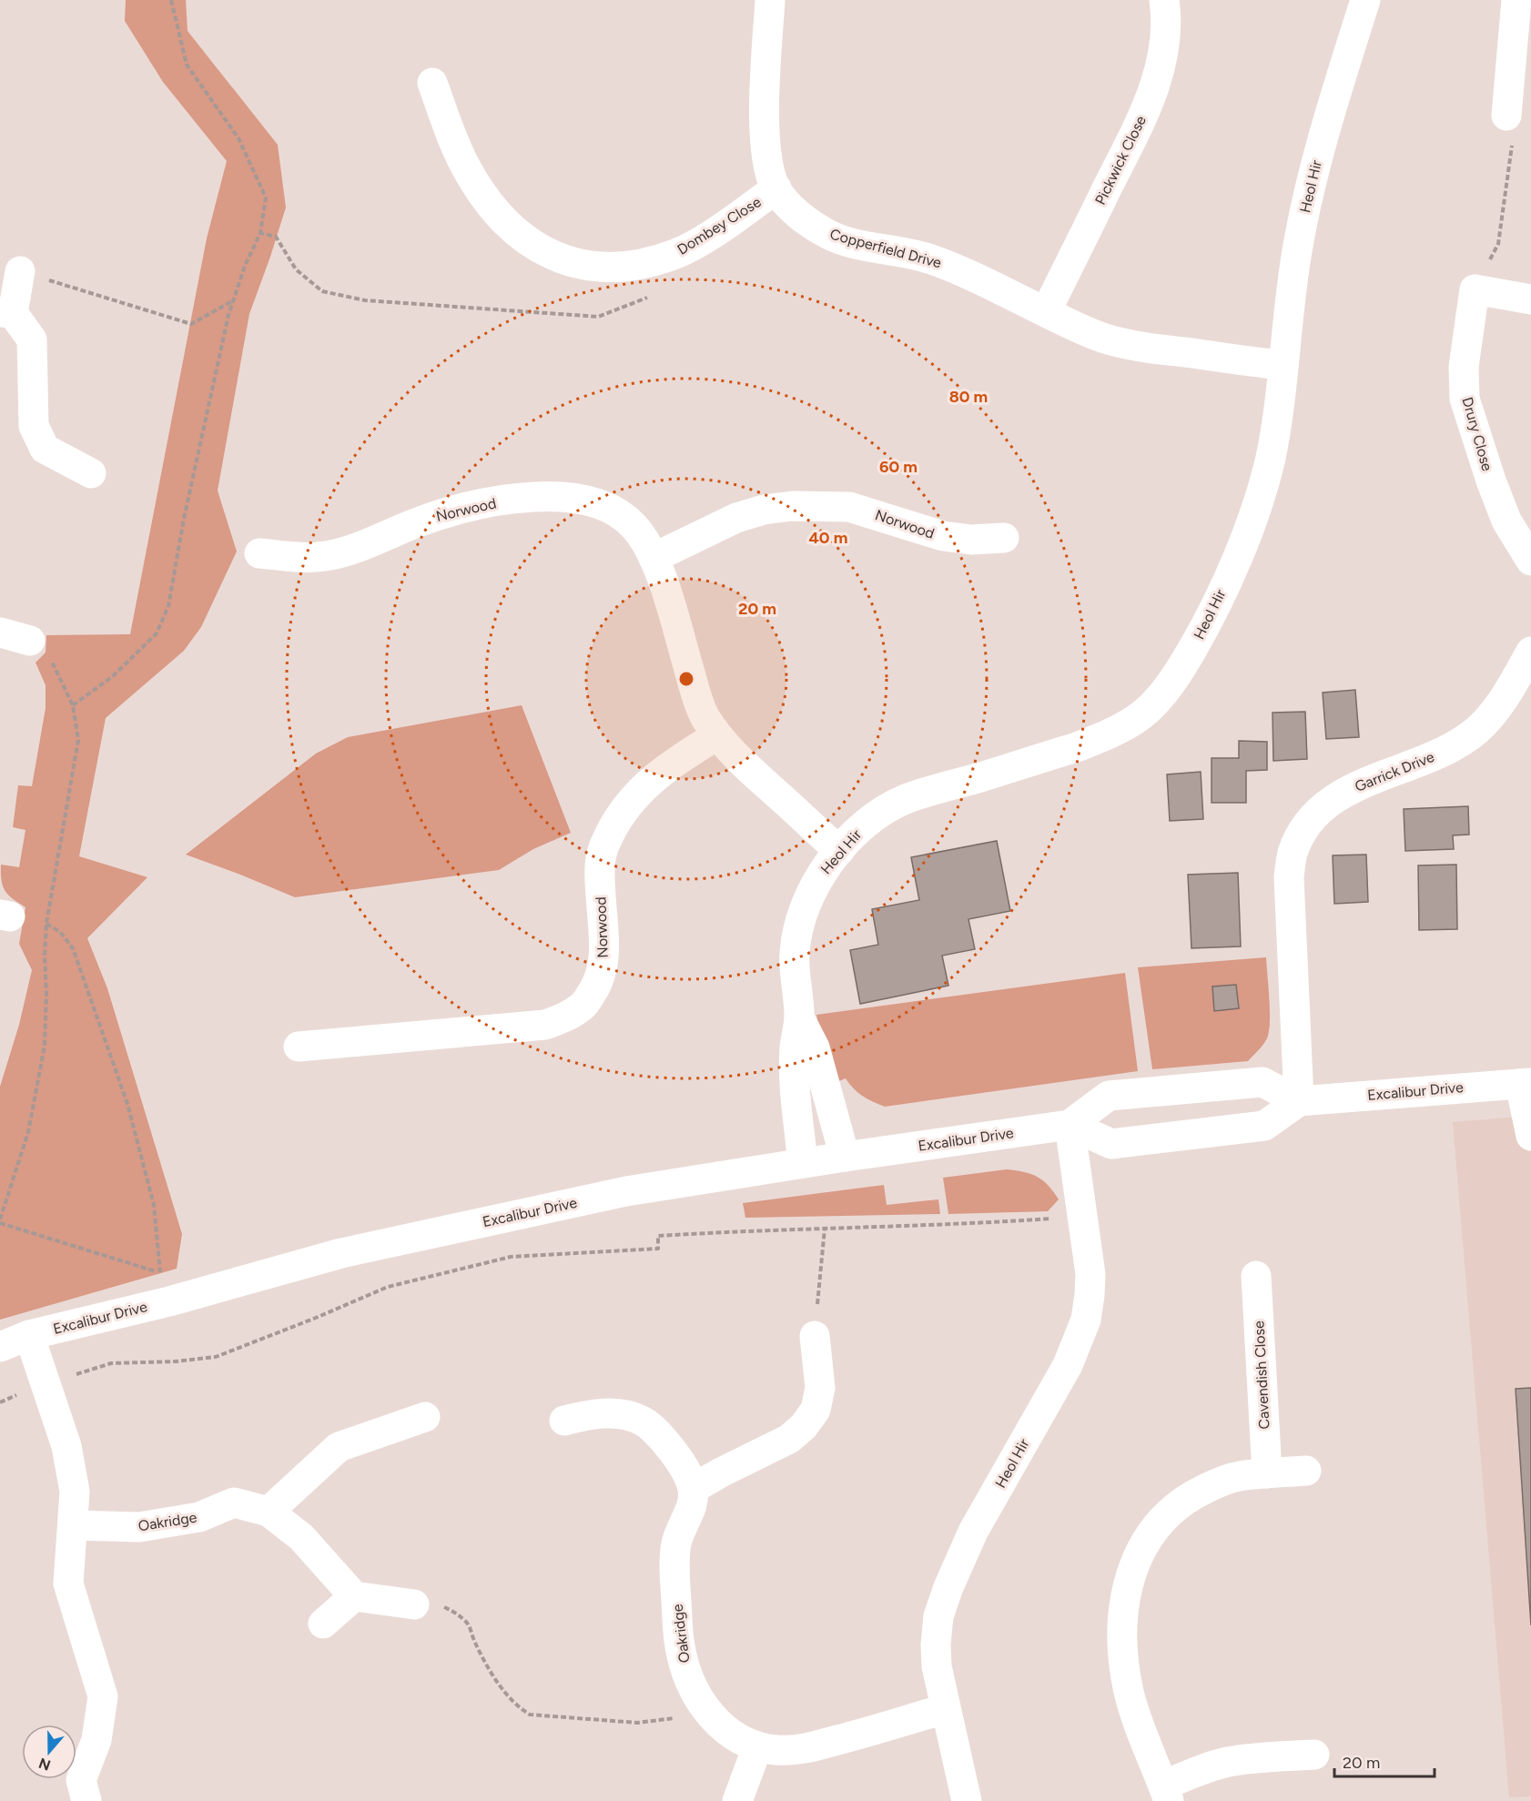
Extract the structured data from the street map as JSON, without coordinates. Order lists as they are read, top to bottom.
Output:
{
  "streets": {
    "street": [
      "Pickwick Close",
      "Heol Hir",
      "Dombey Close",
      "Copperfield Drive",
      "Drury Close",
      "Norwood",
      "Garrick Drive",
      "Excalibur Drive",
      "Cavendish Close",
      "Oakridge"
    ]
  },
  "crossings": [
    ["Pickwick Close", "Copperfield Drive"],
    ["Heol Hir", "Copperfield Drive"],
    ["Heol Hir", "Norwood"],
    ["Heol Hir", "Excalibur Drive"],
    ["Heol Hir", "Oakridge"],
    ["Dombey Close", "Copperfield Drive"],
    ["Garrick Drive", "Excalibur Drive"]
  ],
  "scale_bar": "20 m",
  "north": "bottom",
  "rings": [
    "80 m",
    "60 m",
    "40 m",
    "20 m"
  ]
}
